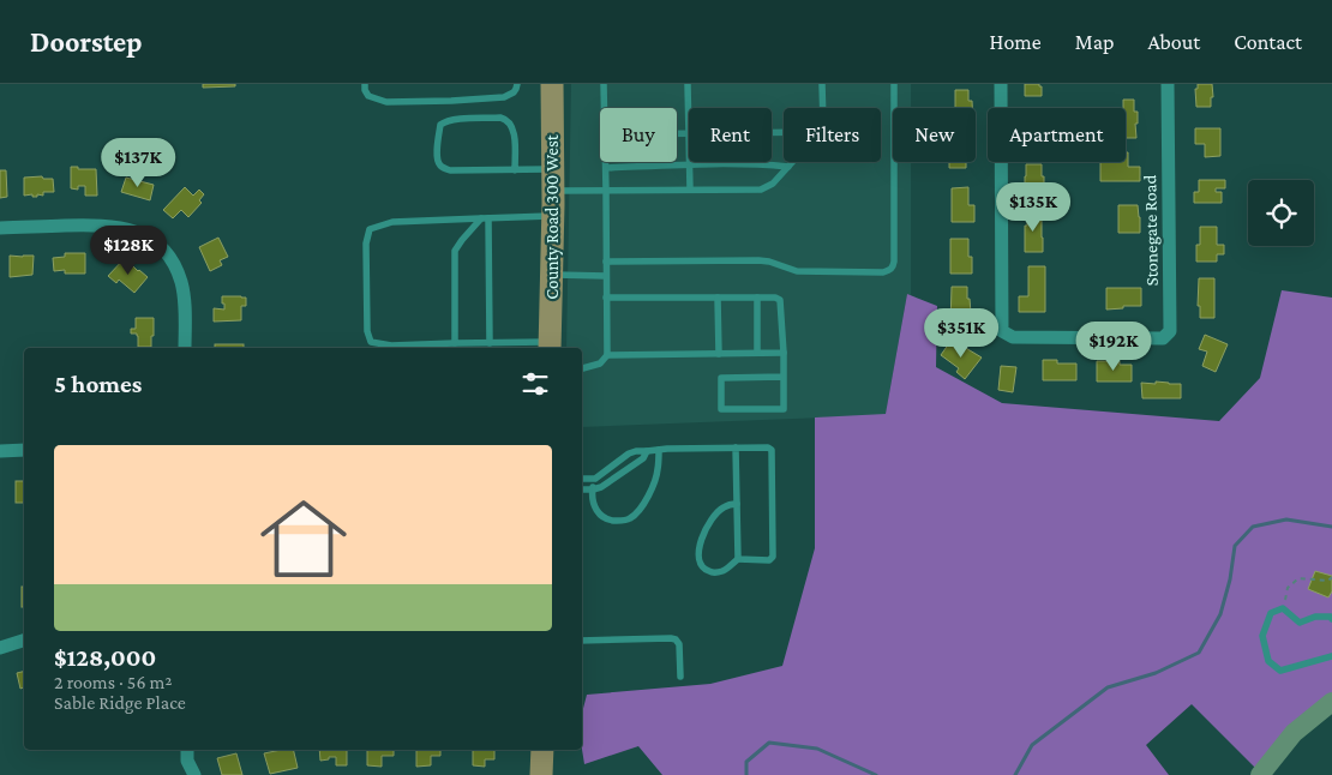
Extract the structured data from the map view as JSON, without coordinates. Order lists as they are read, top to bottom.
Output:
{
  "streets": {
    "main road": ["County Road 300 West"],
    "street": ["Stonegate Road"]
  },
  "page": {
    "header": "Doorstep",
    "nav": [
      "Home",
      "Map",
      "About",
      "Contact"
    ],
    "chip": [
      "Buy",
      "Rent",
      "Filters",
      "New",
      "Apartment"
    ],
    "price": [
      "$137K",
      "$135K",
      "$128K",
      "$351K",
      "$192K"
    ],
    "heading": "5 homes",
    "list": [
      {
        "name": "$128,000",
        "note": "2 rooms · 56 m² · Sable Ridge Place"
      }
    ]
  }
}
